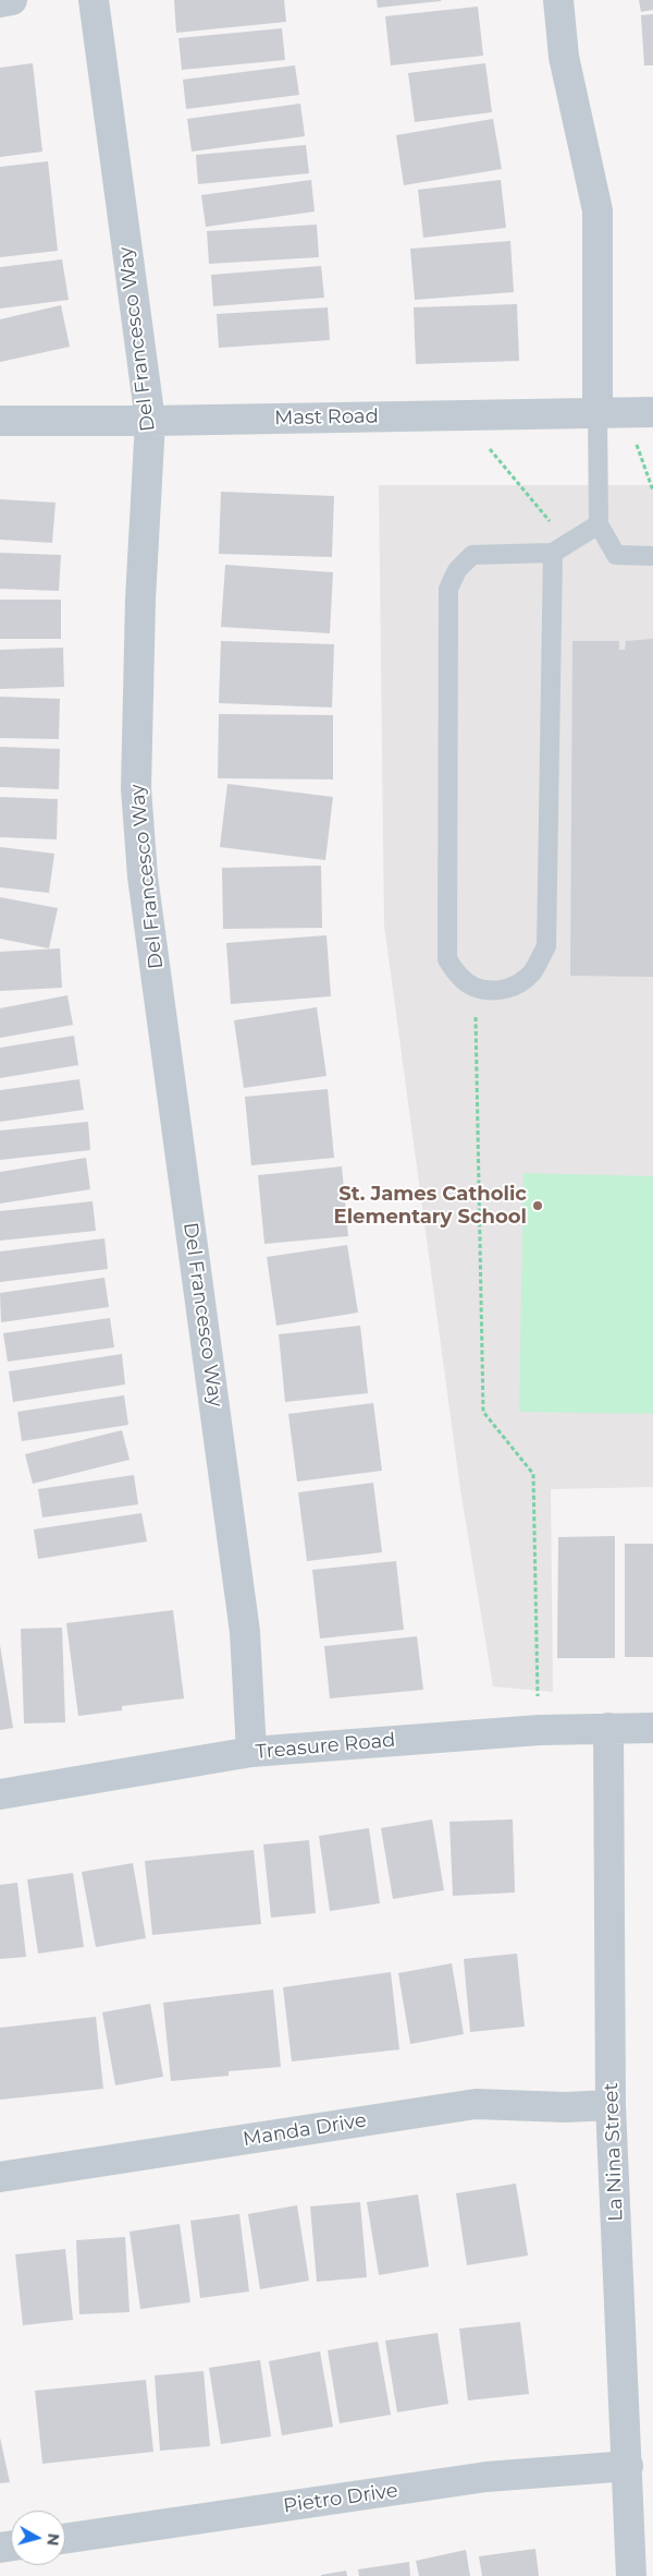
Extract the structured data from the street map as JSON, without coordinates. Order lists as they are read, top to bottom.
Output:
{
  "streets": {
    "street": [
      "Del Francesco Way",
      "Mast Road",
      "Treasure Road",
      "Manda Drive",
      "La Nina Street",
      "Pietro Drive"
    ]
  },
  "crossings": [
    ["Del Francesco Way", "Mast Road"],
    ["Del Francesco Way", "Treasure Road"],
    ["Treasure Road", "La Nina Street"],
    ["Manda Drive", "La Nina Street"],
    ["La Nina Street", "Pietro Drive"]
  ],
  "places": ["St. James Catholic Elementary School"],
  "north": "right"
}
